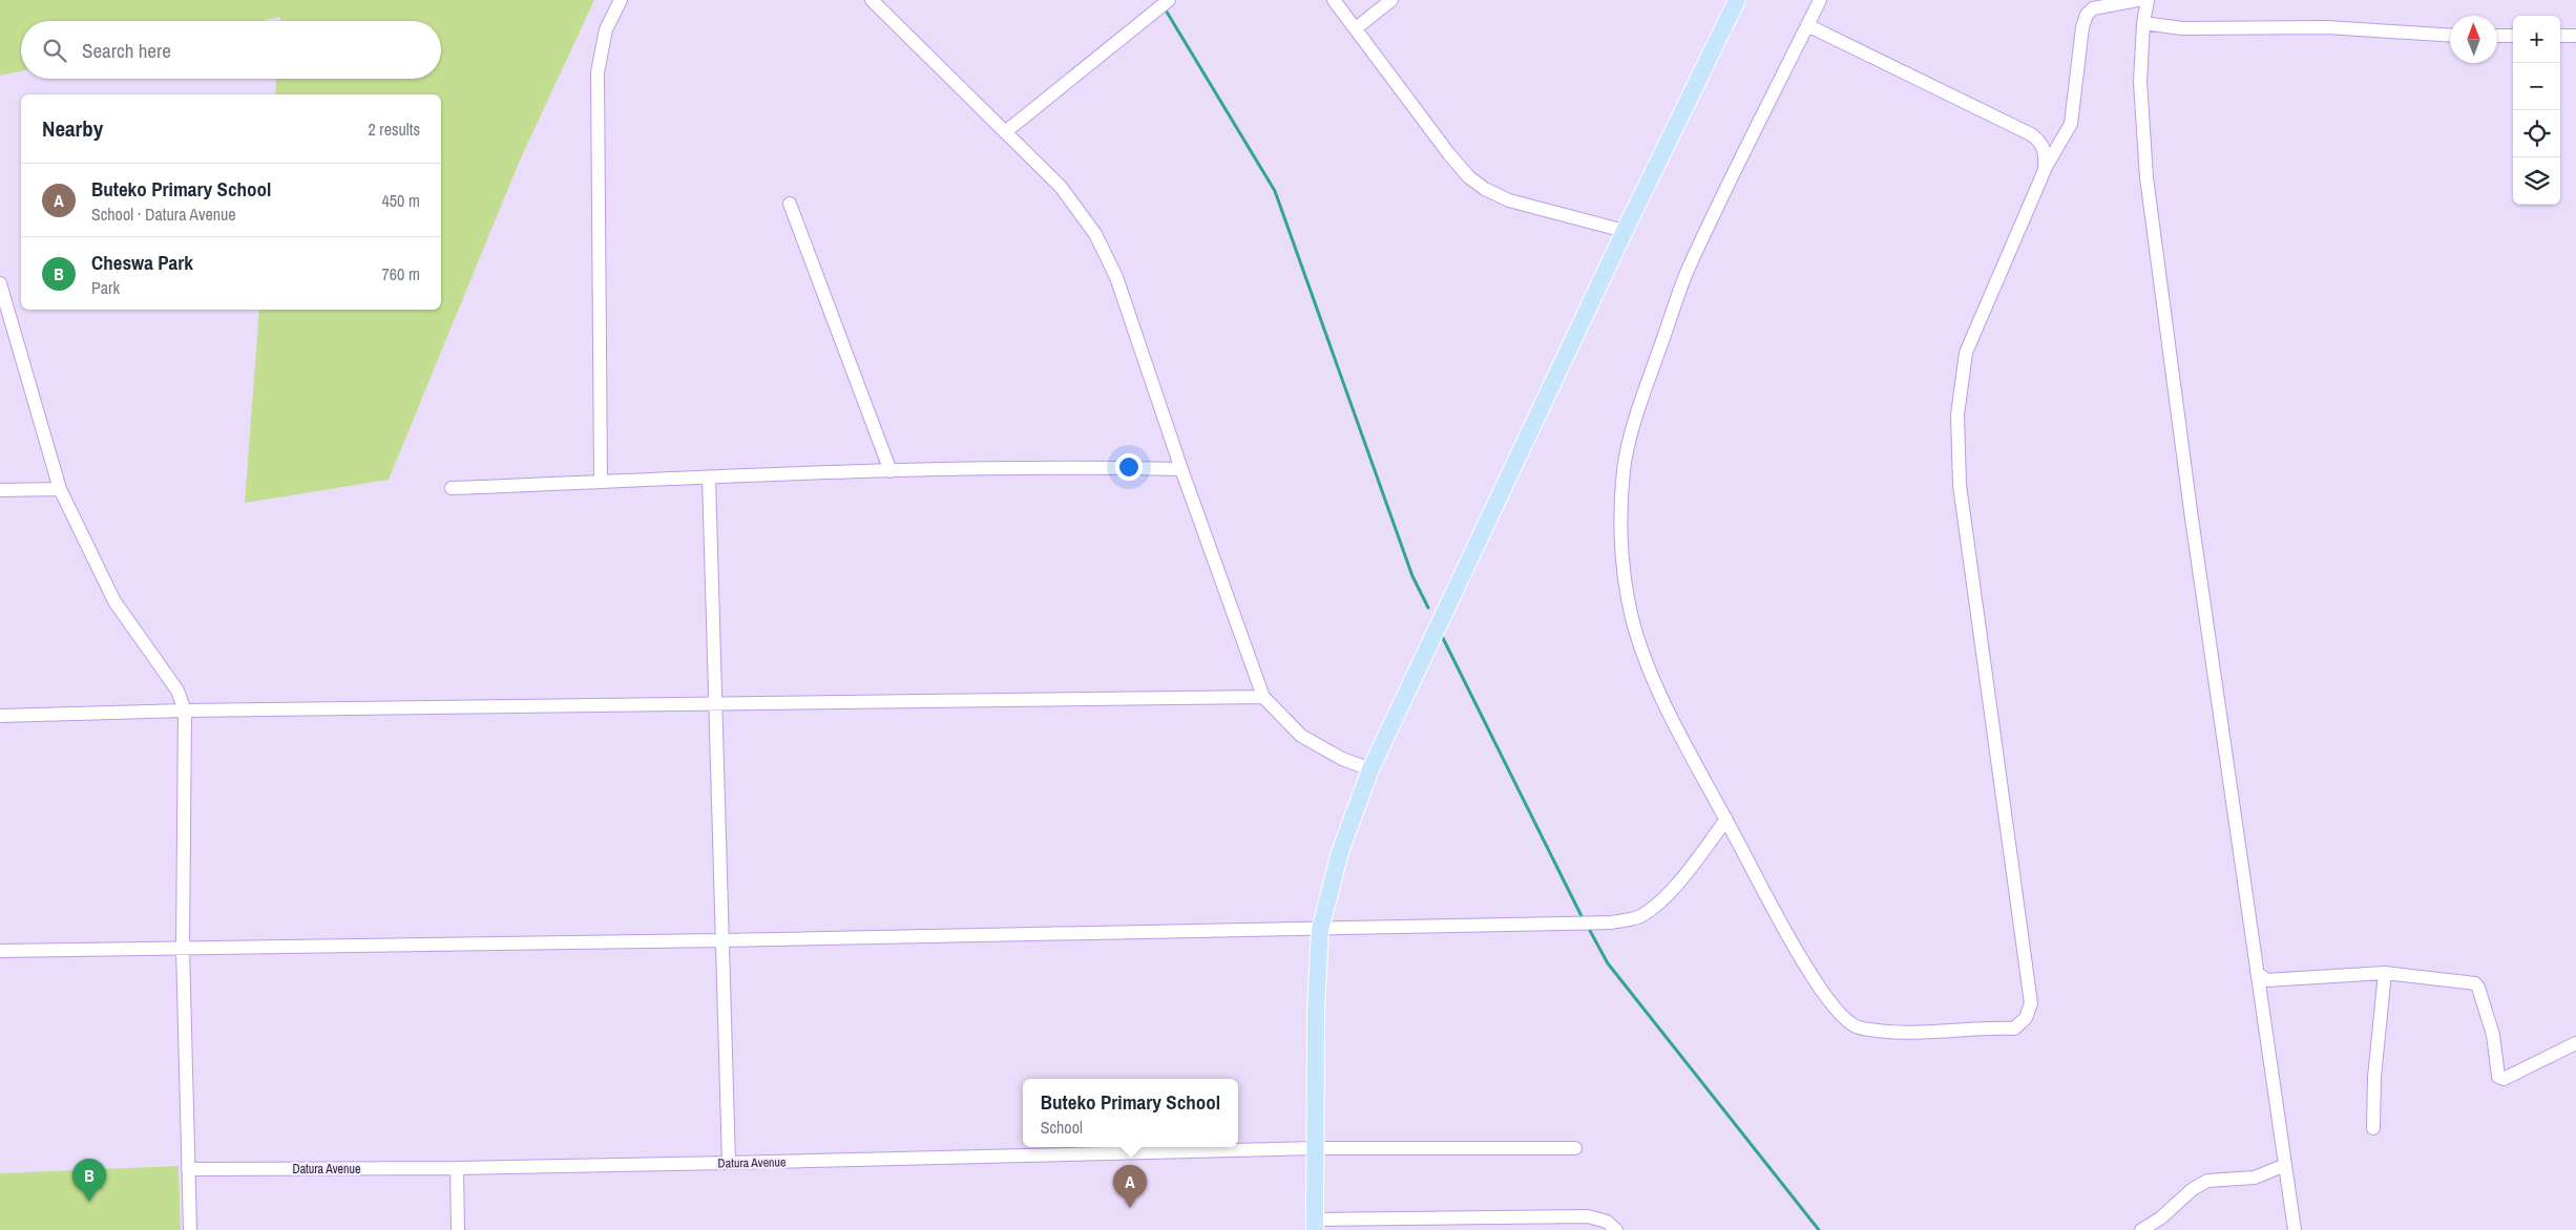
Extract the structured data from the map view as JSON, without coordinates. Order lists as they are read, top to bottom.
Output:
{
  "streets": {
    "street": ["Datura Avenue"]
  },
  "north": "top",
  "page": {
    "map_buttons": ["+", "−"],
    "search": "Search here",
    "heading": ["Nearby", "2 results"],
    "list": [
      {
        "mark": "A",
        "name": "Buteko Primary School",
        "note": "School · Datura Avenue",
        "value": "450 m"
      },
      {
        "mark": "B",
        "name": "Cheswa Park",
        "note": "Park",
        "value": "760 m"
      }
    ],
    "popup": ["Buteko Primary School", "School"],
    "pins": ["B", "A"]
  }
}
